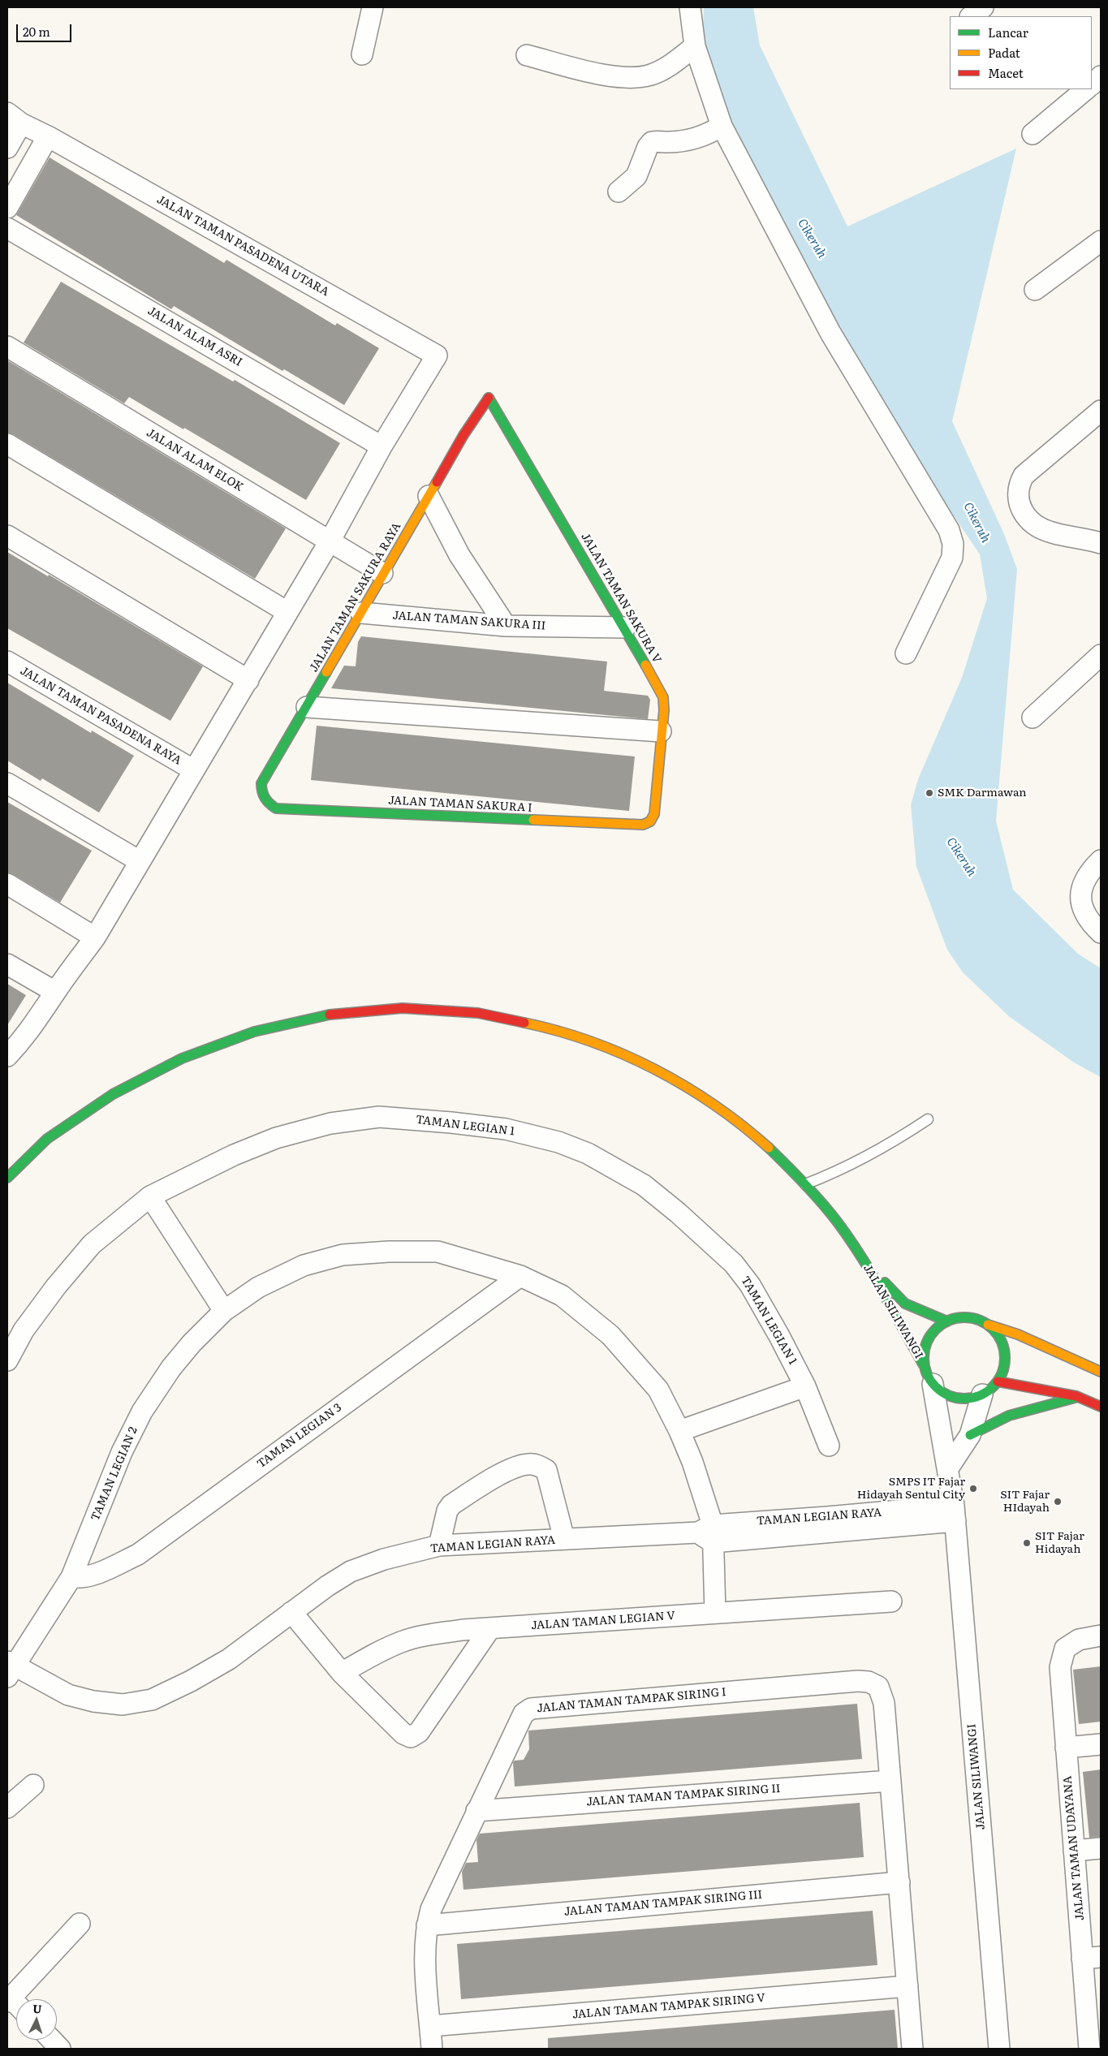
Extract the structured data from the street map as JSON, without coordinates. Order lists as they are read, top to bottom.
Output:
{
  "streets": {
    "main road": [
      "JALAN TAMAN SAKURA RAYA",
      "JALAN TAMAN SAKURA V",
      "JALAN TAMAN SAKURA I",
      "JALAN SILIWANGI"
    ],
    "street": [
      "JALAN TAMAN PASADENA UTARA",
      "JALAN ALAM ASRI",
      "JALAN ALAM ELOK",
      "JALAN TAMAN SAKURA III",
      "JALAN TAMAN PASADENA RAYA",
      "TAMAN LEGIAN 1",
      "TAMAN LEGIAN 3",
      "TAMAN LEGIAN 2",
      "TAMAN LEGIAN RAYA",
      "JALAN TAMAN LEGIAN V",
      "JALAN TAMAN TAMPAK SIRING I",
      "JALAN TAMAN TAMPAK SIRING II",
      "JALAN TAMAN UDAYANA",
      "JALAN TAMAN TAMPAK SIRING III",
      "JALAN TAMAN TAMPAK SIRING V"
    ]
  },
  "crossings": [
    ["JALAN TAMAN PASADENA UTARA", "JALAN ALAM ASRI"],
    ["JALAN ALAM ELOK", "JALAN TAMAN SAKURA RAYA"],
    ["JALAN TAMAN SAKURA RAYA", "JALAN TAMAN SAKURA V"],
    ["JALAN TAMAN SAKURA RAYA", "JALAN TAMAN SAKURA III"],
    ["JALAN TAMAN SAKURA RAYA", "JALAN TAMAN SAKURA I"],
    ["JALAN TAMAN SAKURA V", "JALAN TAMAN SAKURA III"],
    ["JALAN TAMAN SAKURA V", "JALAN TAMAN SAKURA I"],
    ["JALAN SILIWANGI", "TAMAN LEGIAN RAYA"],
    ["TAMAN LEGIAN 3", "TAMAN LEGIAN 2"],
    ["TAMAN LEGIAN 2", "TAMAN LEGIAN RAYA"],
    ["JALAN TAMAN TAMPAK SIRING I", "JALAN TAMAN TAMPAK SIRING II"],
    ["JALAN TAMAN TAMPAK SIRING I", "JALAN TAMAN TAMPAK SIRING III"],
    ["JALAN TAMAN TAMPAK SIRING I", "JALAN TAMAN TAMPAK SIRING V"]
  ],
  "water": ["Cikeruh"],
  "places": [
    "SMK Darmawan",
    "SMPS IT Fajar Hidayah Sentul City",
    "SIT Fajar HIdayah",
    "SIT Fajar Hidayah"
  ],
  "legend": ["Lancar", "Padat", "Macet"],
  "scale_bar": "20 m",
  "north": "top"
}
